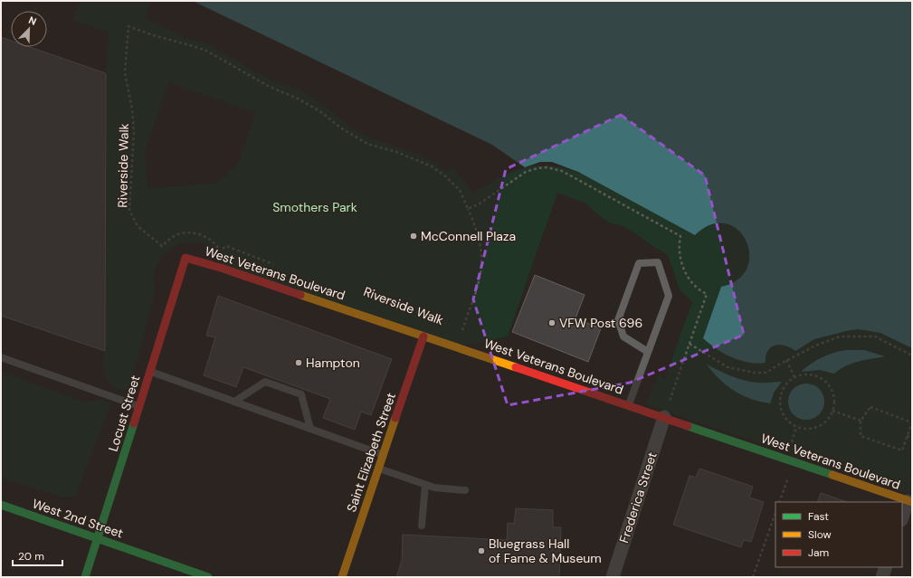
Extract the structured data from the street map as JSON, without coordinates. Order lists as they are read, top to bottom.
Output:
{
  "streets": {
    "street": [
      "West Veterans Boulevard",
      "Locust Street",
      "Saint Elizabeth Street",
      "Frederica Street",
      "West 2nd Street"
    ],
    "path": ["Riverside Walk"]
  },
  "crossings": [
    ["West Veterans Boulevard", "Locust Street"],
    ["West Veterans Boulevard", "Saint Elizabeth Street"],
    ["West Veterans Boulevard", "Frederica Street"],
    ["Locust Street", "West 2nd Street"]
  ],
  "parks": ["Smothers Park"],
  "places": [
    "McConnell Plaza",
    "VFW Post 696",
    "Hampton",
    "Bluegrass Hall of Fame & Museum"
  ],
  "legend": ["Fast", "Slow", "Jam"],
  "scale_bar": "20 m",
  "north": "top right"
}
